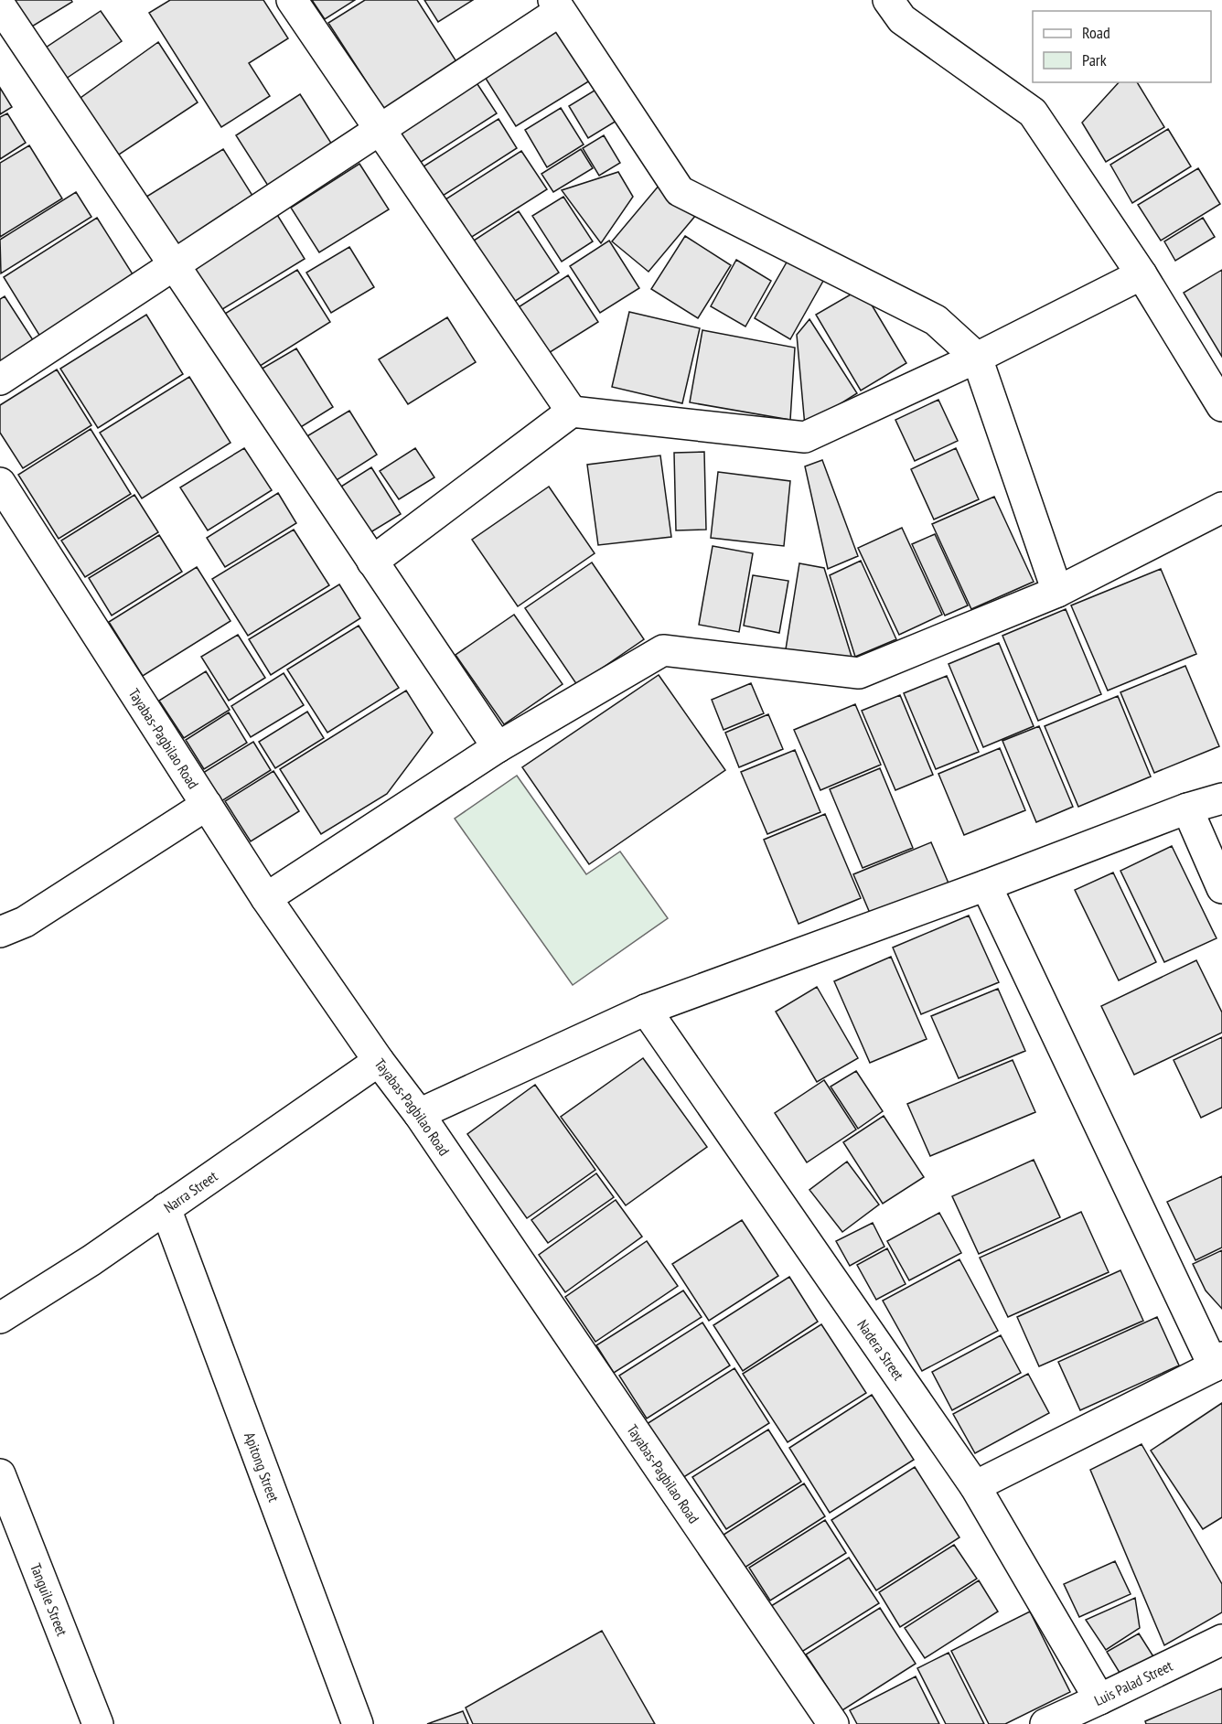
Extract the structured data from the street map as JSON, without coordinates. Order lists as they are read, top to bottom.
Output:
{
  "streets": {
    "street": [
      "Tayabas-Pagbilao Road",
      "Narra Street",
      "Nadera Street",
      "Apitong Street",
      "Tanguile Street",
      "Luis Palad Street"
    ]
  },
  "crossings": [
    ["Tayabas-Pagbilao Road", "Narra Street"],
    ["Narra Street", "Apitong Street"],
    ["Nadera Street", "Luis Palad Street"]
  ],
  "legend": ["Road", "Park"]
}
